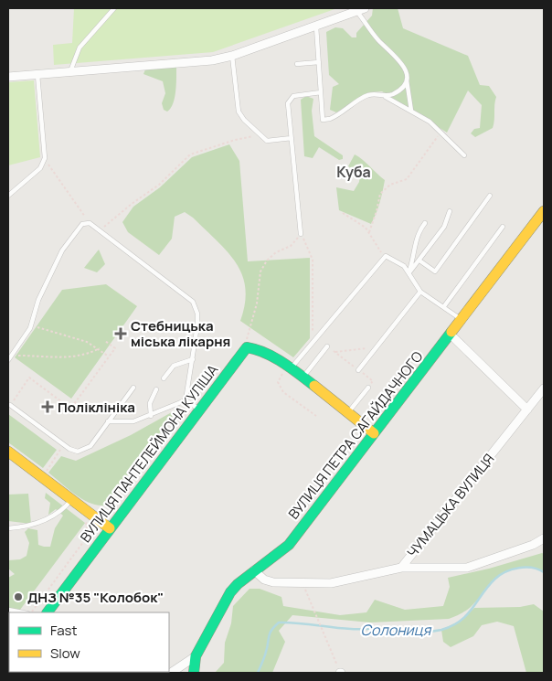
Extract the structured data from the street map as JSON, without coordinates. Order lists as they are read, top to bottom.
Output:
{
  "streets": {
    "street": ["ВУЛИЦЯ ПЕТРА САГАЙДАЧНОГО", "ВУЛИЦЯ ПАНТЕЛЕЙМОНА КУЛІША", "ЧУМАЦЬКА ВУЛИЦЯ"]
  },
  "crossings": [
    ["ВУЛИЦЯ ПЕТРА САГАЙДАЧНОГО", "ЧУМАЦЬКА ВУЛИЦЯ"]
  ],
  "districts": ["Куба"],
  "water": ["Солониця"],
  "places": {
    "health": ["Стебницька міська лікарня", "Поліклініка"],
    "other": ["ДНЗ №35 \"Колобок\""]
  },
  "legend": ["Fast", "Slow"]
}
